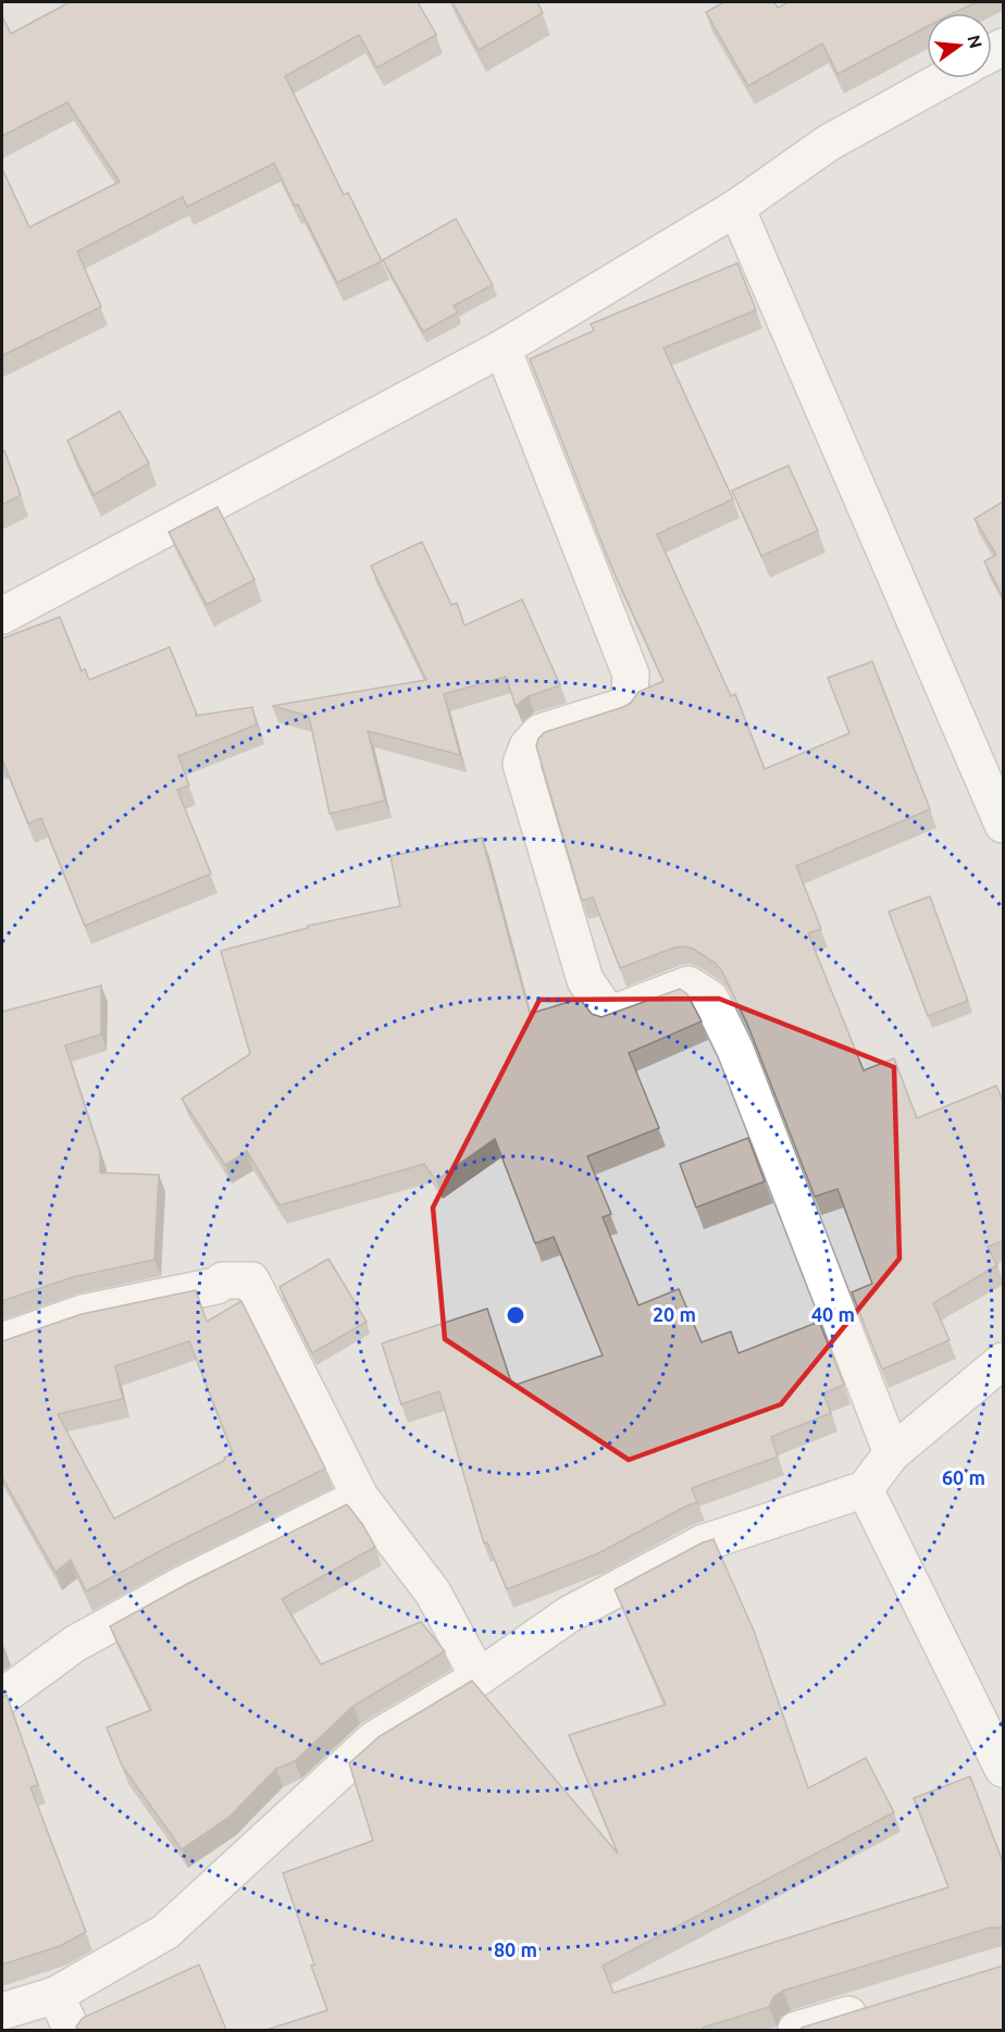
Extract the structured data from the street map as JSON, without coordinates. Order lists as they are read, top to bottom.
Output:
{
  "north": "right",
  "rings": [
    "20 m",
    "40 m",
    "60 m",
    "80 m"
  ]
}
